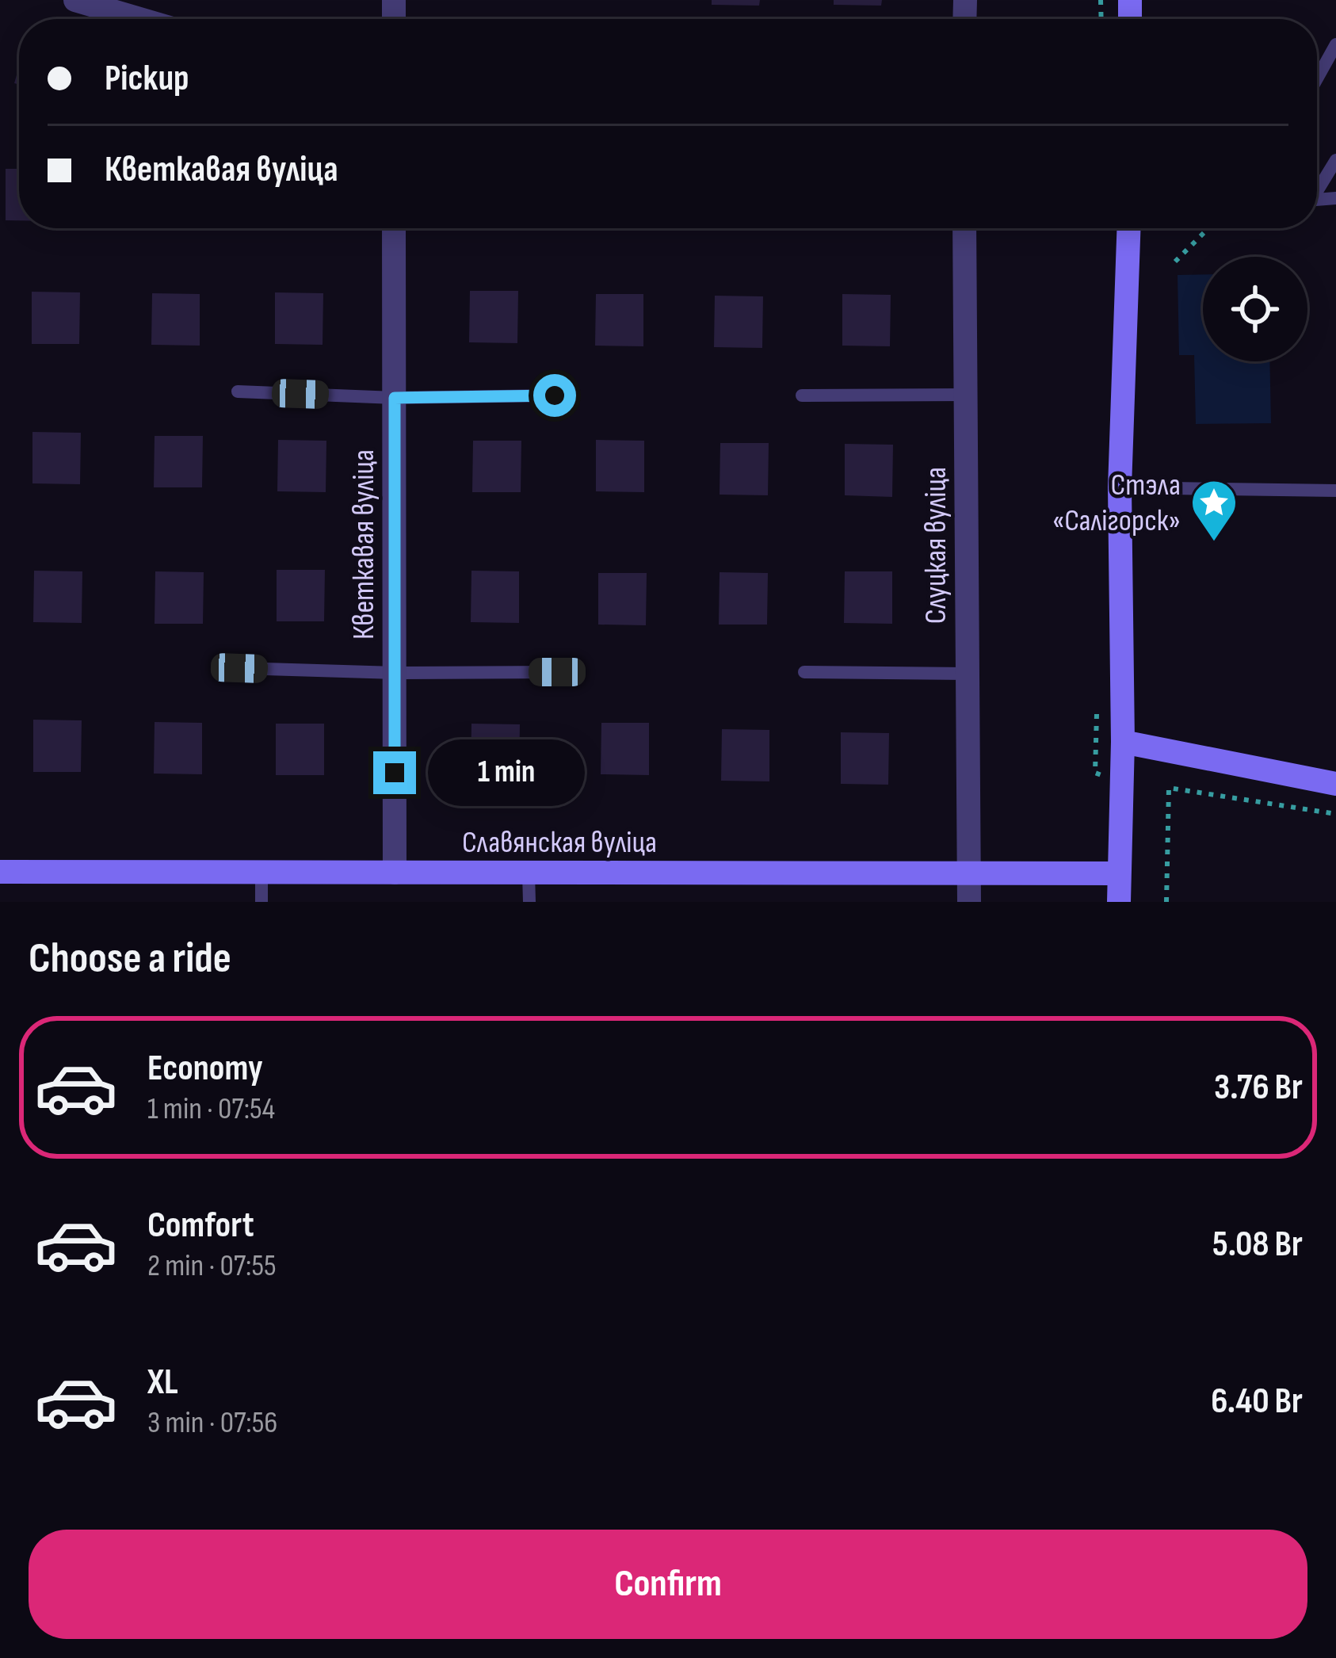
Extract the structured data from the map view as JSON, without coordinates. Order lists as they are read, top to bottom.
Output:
{
  "streets": {
    "street": ["Кветкавая вуліца", "Слуцкая вуліца", "Славянская вуліца"]
  },
  "crossings": [
    ["Кветкавая вуліца", "Славянская вуліца"],
    ["Слуцкая вуліца", "Славянская вуліца"]
  ],
  "places": {
    "place": ["Стэла «Салігорск»"]
  },
  "page": {
    "banner": ["Pickup", "Кветкавая вуліца"],
    "bubble": "1 min",
    "heading": "Choose a ride",
    "list": [
      {
        "name": "Economy",
        "note": "1 min · 07:54",
        "value": "3.76 Br"
      },
      {
        "name": "Comfort",
        "note": "2 min · 07:55",
        "value": "5.08 Br"
      },
      {
        "name": "XL",
        "note": "3 min · 07:56",
        "value": "6.40 Br"
      }
    ],
    "buttons": "Confirm"
  }
}
